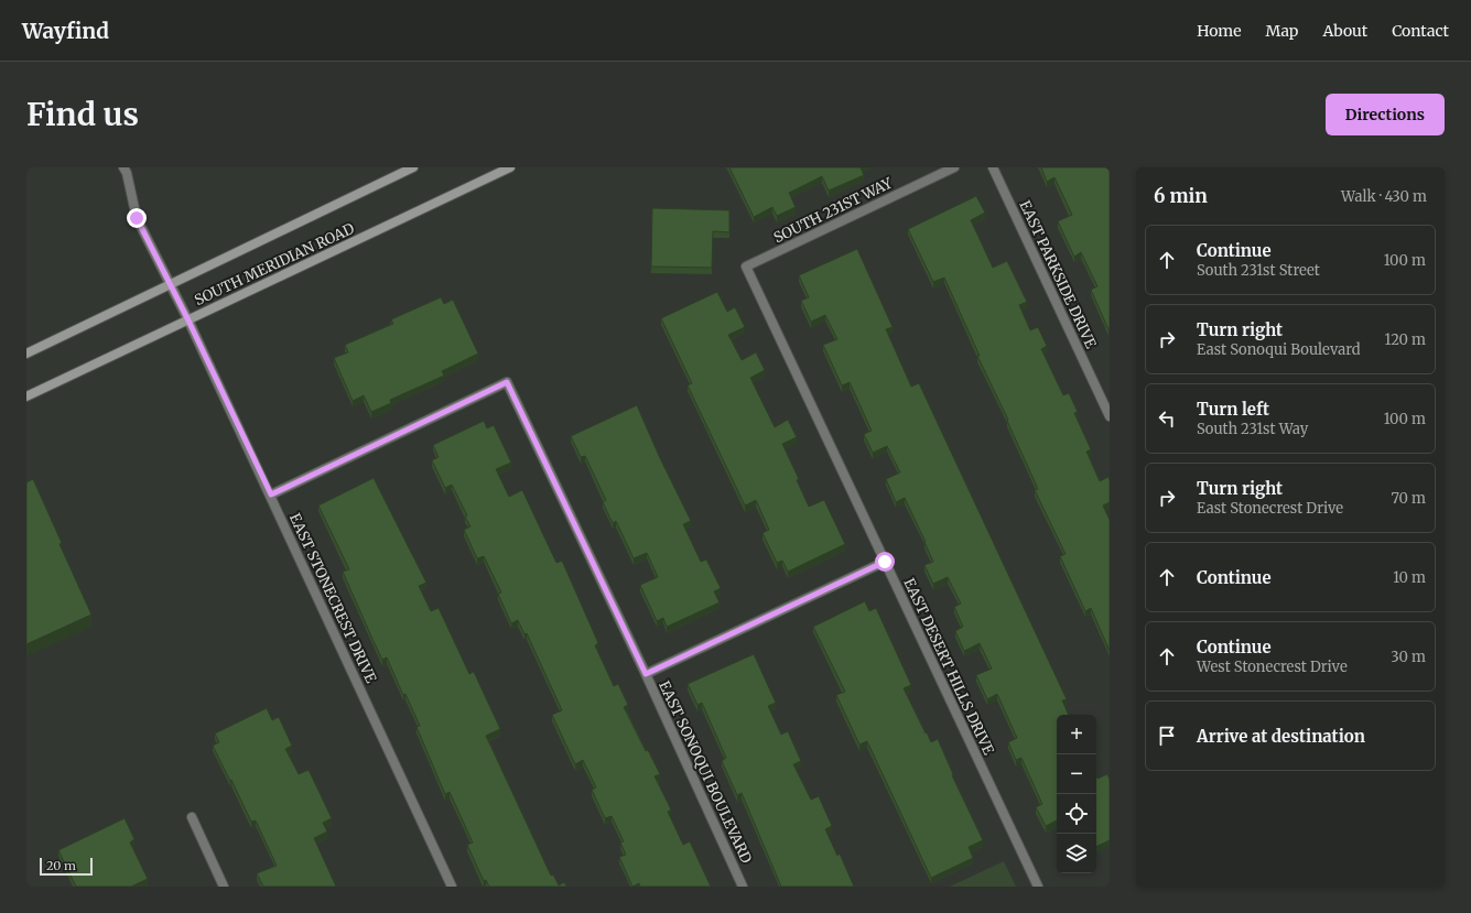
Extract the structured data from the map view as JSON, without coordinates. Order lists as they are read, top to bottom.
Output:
{
  "streets": {
    "street": [
      "SOUTH 231ST WAY",
      "SOUTH MERIDIAN ROAD",
      "EAST PARKSIDE DRIVE",
      "EAST STONECREST DRIVE",
      "EAST DESERT HILLS DRIVE",
      "EAST SONOQUI BOULEVARD"
    ]
  },
  "crossings": [
    ["SOUTH 231ST WAY", "EAST DESERT HILLS DRIVE"],
    ["SOUTH MERIDIAN ROAD", "EAST STONECREST DRIVE"],
    ["EAST STONECREST DRIVE", "EAST SONOQUI BOULEVARD"]
  ],
  "scale_bar": "20 m",
  "page": {
    "header": "Wayfind",
    "nav": [
      "Home",
      "Map",
      "About",
      "Contact"
    ],
    "buttons": "Directions",
    "title": "Find us",
    "heading": ["6 min", "Walk · 430 m"],
    "list": [
      ["Continue", "South 231st Street", "100 m"],
      ["Turn right", "East Sonoqui Boulevard", "120 m"],
      ["Turn left", "South 231st Way", "100 m"],
      ["Turn right", "East Stonecrest Drive", "70 m"],
      ["Continue", "10 m"],
      ["Continue", "West Stonecrest Drive", "30 m"],
      "Arrive at destination"
    ],
    "map_buttons": ["+", "−"],
    "scale": "20 m"
  }
}
